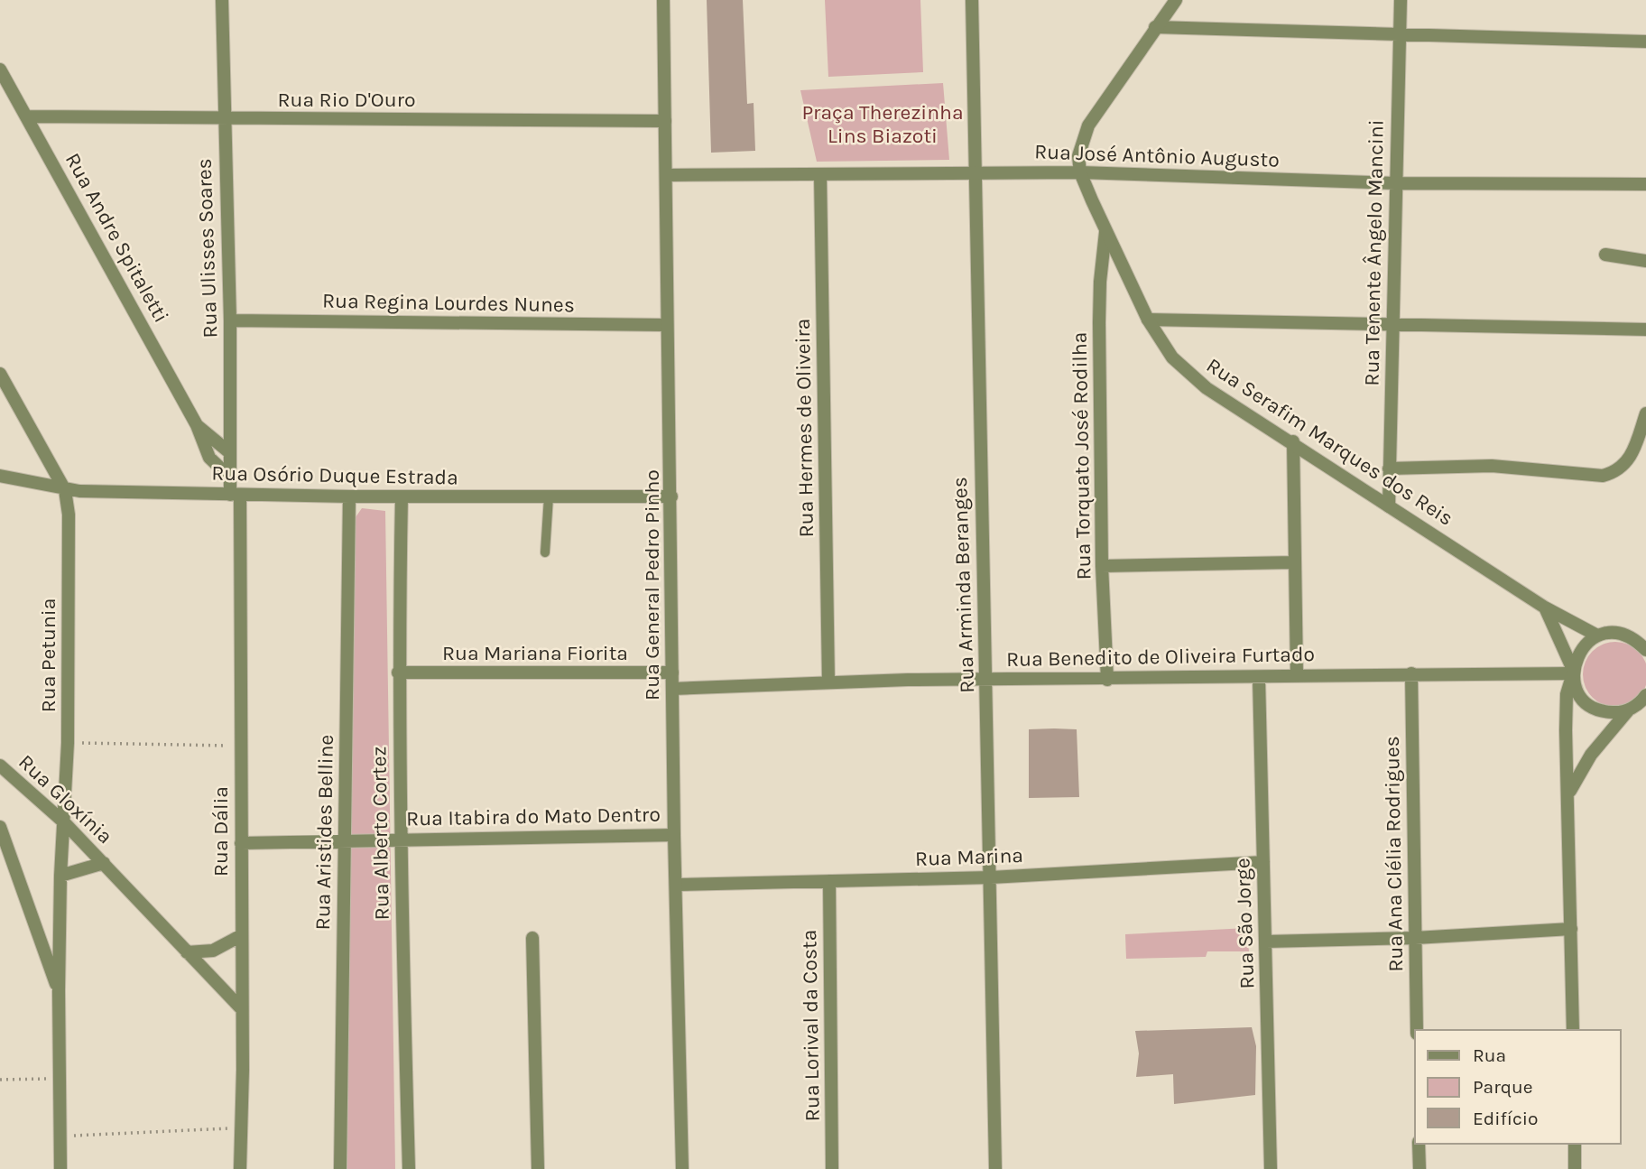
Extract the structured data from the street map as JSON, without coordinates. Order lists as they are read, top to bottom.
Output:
{
  "streets": {
    "street": [
      "Rua Rio D'Ouro",
      "Rua José Antônio Augusto",
      "Rua Andre Spitaletti",
      "Rua Ulisses Soares",
      "Rua Tenente Ângelo Mancini",
      "Rua Regina Lourdes Nunes",
      "Rua Hermes de Oliveira",
      "Rua Serafim Marques dos Reis",
      "Rua Torquato José Rodilha",
      "Rua Osório Duque Estrada",
      "Rua General Pedro Pinho",
      "Rua Arminda Beranges",
      "Rua Mariana Fiorita",
      "Rua Petunia",
      "Rua Benedito de Oliveira Furtado",
      "Rua Gloxínia",
      "Rua Itabira do Mato Dentro",
      "Rua Dália",
      "Rua Aristides Belline",
      "Rua Alberto Cortez",
      "Rua Ana Clélia Rodrigues",
      "Rua Marina",
      "Rua São Jorge",
      "Rua Lorival da Costa"
    ]
  },
  "crossings": [
    ["Rua Rio D'Ouro", "Rua Andre Spitaletti"],
    ["Rua Rio D'Ouro", "Rua Ulisses Soares"],
    ["Rua Rio D'Ouro", "Rua General Pedro Pinho"],
    ["Rua José Antônio Augusto", "Rua Tenente Ângelo Mancini"],
    ["Rua José Antônio Augusto", "Rua Hermes de Oliveira"],
    ["Rua José Antônio Augusto", "Rua Serafim Marques dos Reis"],
    ["Rua José Antônio Augusto", "Rua General Pedro Pinho"],
    ["Rua José Antônio Augusto", "Rua Arminda Beranges"],
    ["Rua Andre Spitaletti", "Rua Ulisses Soares"],
    ["Rua Ulisses Soares", "Rua Regina Lourdes Nunes"],
    ["Rua Ulisses Soares", "Rua Osório Duque Estrada"],
    ["Rua Ulisses Soares", "Rua Dália"],
    ["Rua Tenente Ângelo Mancini", "Rua Serafim Marques dos Reis"],
    ["Rua Regina Lourdes Nunes", "Rua General Pedro Pinho"],
    ["Rua Hermes de Oliveira", "Rua Benedito de Oliveira Furtado"],
    ["Rua Serafim Marques dos Reis", "Rua Torquato José Rodilha"],
    ["Rua Torquato José Rodilha", "Rua Benedito de Oliveira Furtado"],
    ["Rua Osório Duque Estrada", "Rua General Pedro Pinho"],
    ["Rua Osório Duque Estrada", "Rua Petunia"],
    ["Rua Osório Duque Estrada", "Rua Dália"],
    ["Rua Osório Duque Estrada", "Rua Aristides Belline"],
    ["Rua Osório Duque Estrada", "Rua Alberto Cortez"],
    ["Rua General Pedro Pinho", "Rua Mariana Fiorita"],
    ["Rua General Pedro Pinho", "Rua Benedito de Oliveira Furtado"],
    ["Rua General Pedro Pinho", "Rua Itabira do Mato Dentro"],
    ["Rua General Pedro Pinho", "Rua Marina"],
    ["Rua Arminda Beranges", "Rua Benedito de Oliveira Furtado"],
    ["Rua Arminda Beranges", "Rua Marina"],
    ["Rua Mariana Fiorita", "Rua Alberto Cortez"],
    ["Rua Petunia", "Rua Gloxínia"],
    ["Rua Benedito de Oliveira Furtado", "Rua Ana Clélia Rodrigues"],
    ["Rua Benedito de Oliveira Furtado", "Rua São Jorge"],
    ["Rua Gloxínia", "Rua Dália"],
    ["Rua Itabira do Mato Dentro", "Rua Dália"],
    ["Rua Itabira do Mato Dentro", "Rua Aristides Belline"],
    ["Rua Itabira do Mato Dentro", "Rua Alberto Cortez"],
    ["Rua Marina", "Rua São Jorge"],
    ["Rua Marina", "Rua Lorival da Costa"]
  ],
  "parks": ["Praça Therezinha Lins Biazoti"],
  "legend": ["Rua", "Parque", "Edifício"]
}
